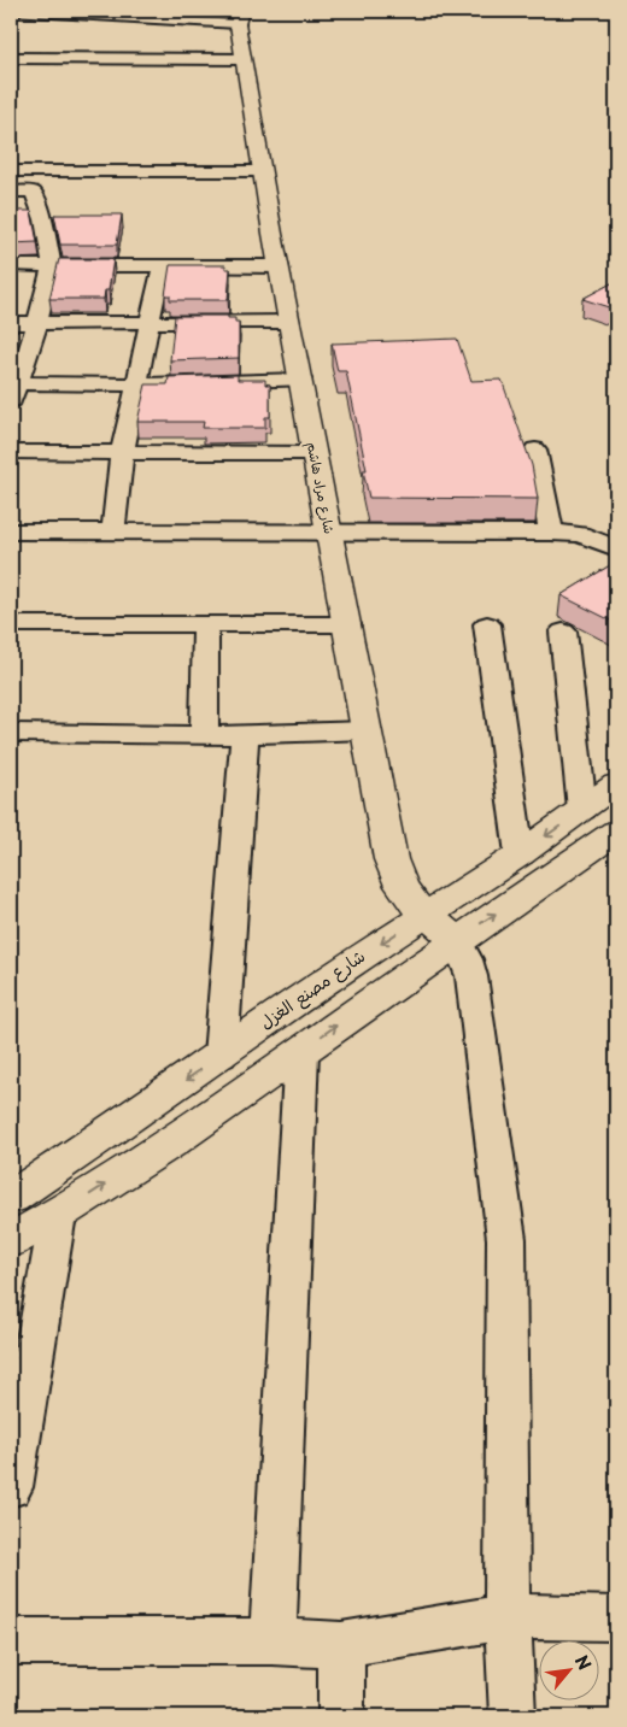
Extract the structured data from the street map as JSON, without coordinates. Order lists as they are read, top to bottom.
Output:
{
  "streets": {
    "street": ["شارع مراد هاشم", "شارع مصنع الغزل"]
  },
  "crossings": [
    ["شارع مراد هاشم", "شارع مصنع الغزل"]
  ],
  "north": "top right"
}
